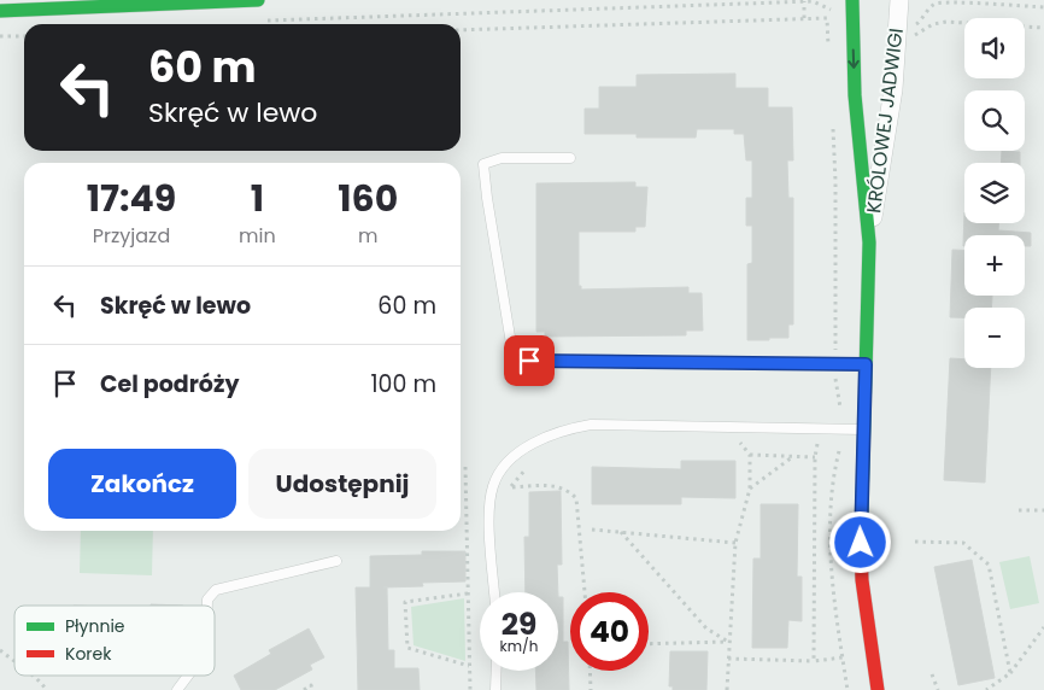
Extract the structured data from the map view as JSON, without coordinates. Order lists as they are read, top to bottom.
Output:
{
  "streets": {
    "street": ["KRÓLOWEJ JADWIGI"]
  },
  "legend": ["Płynnie", "Korek"],
  "page": {
    "map_buttons": ["+", "−"],
    "turn": ["60 m", "Skręć w lewo"],
    "eta": [
      "17:49",
      "Przyjazd",
      "1",
      "min",
      "160",
      "m"
    ],
    "list": [
      {
        "name": "Skręć w lewo",
        "value": "60 m"
      },
      {
        "name": "Cel podróży",
        "value": "100 m"
      }
    ],
    "buttons": ["Zakończ", "Udostępnij"],
    "speed": "29 km/h",
    "limit": "40"
  }
}
